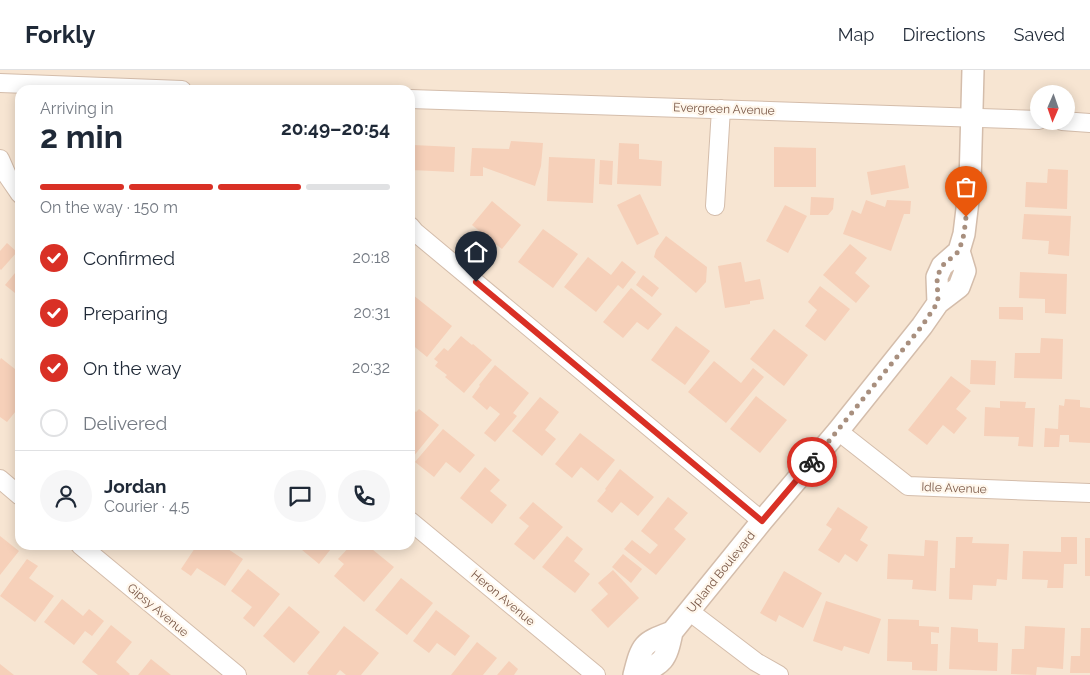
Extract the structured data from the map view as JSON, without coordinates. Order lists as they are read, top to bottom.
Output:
{
  "streets": {
    "street": [
      "Evergreen Avenue",
      "Idle Avenue",
      "Upland Boulevard",
      "Heron Avenue",
      "Gipsy Avenue"
    ]
  },
  "crossings": [
    ["Evergreen Avenue", "Upland Boulevard"],
    ["Idle Avenue", "Upland Boulevard"]
  ],
  "north": "bottom",
  "page": {
    "header": "Forkly",
    "nav": ["Map", "Directions", "Saved"],
    "heading": ["2 min", "Arriving in", "20:49–20:54"],
    "panel": ["Jordan", "Courier · 4.5"],
    "bar": "On the way · 150 m",
    "list": [
      ["Confirmed", "20:18"],
      ["Preparing", "20:31"],
      ["On the way", "20:32"],
      "Delivered"
    ]
  }
}
